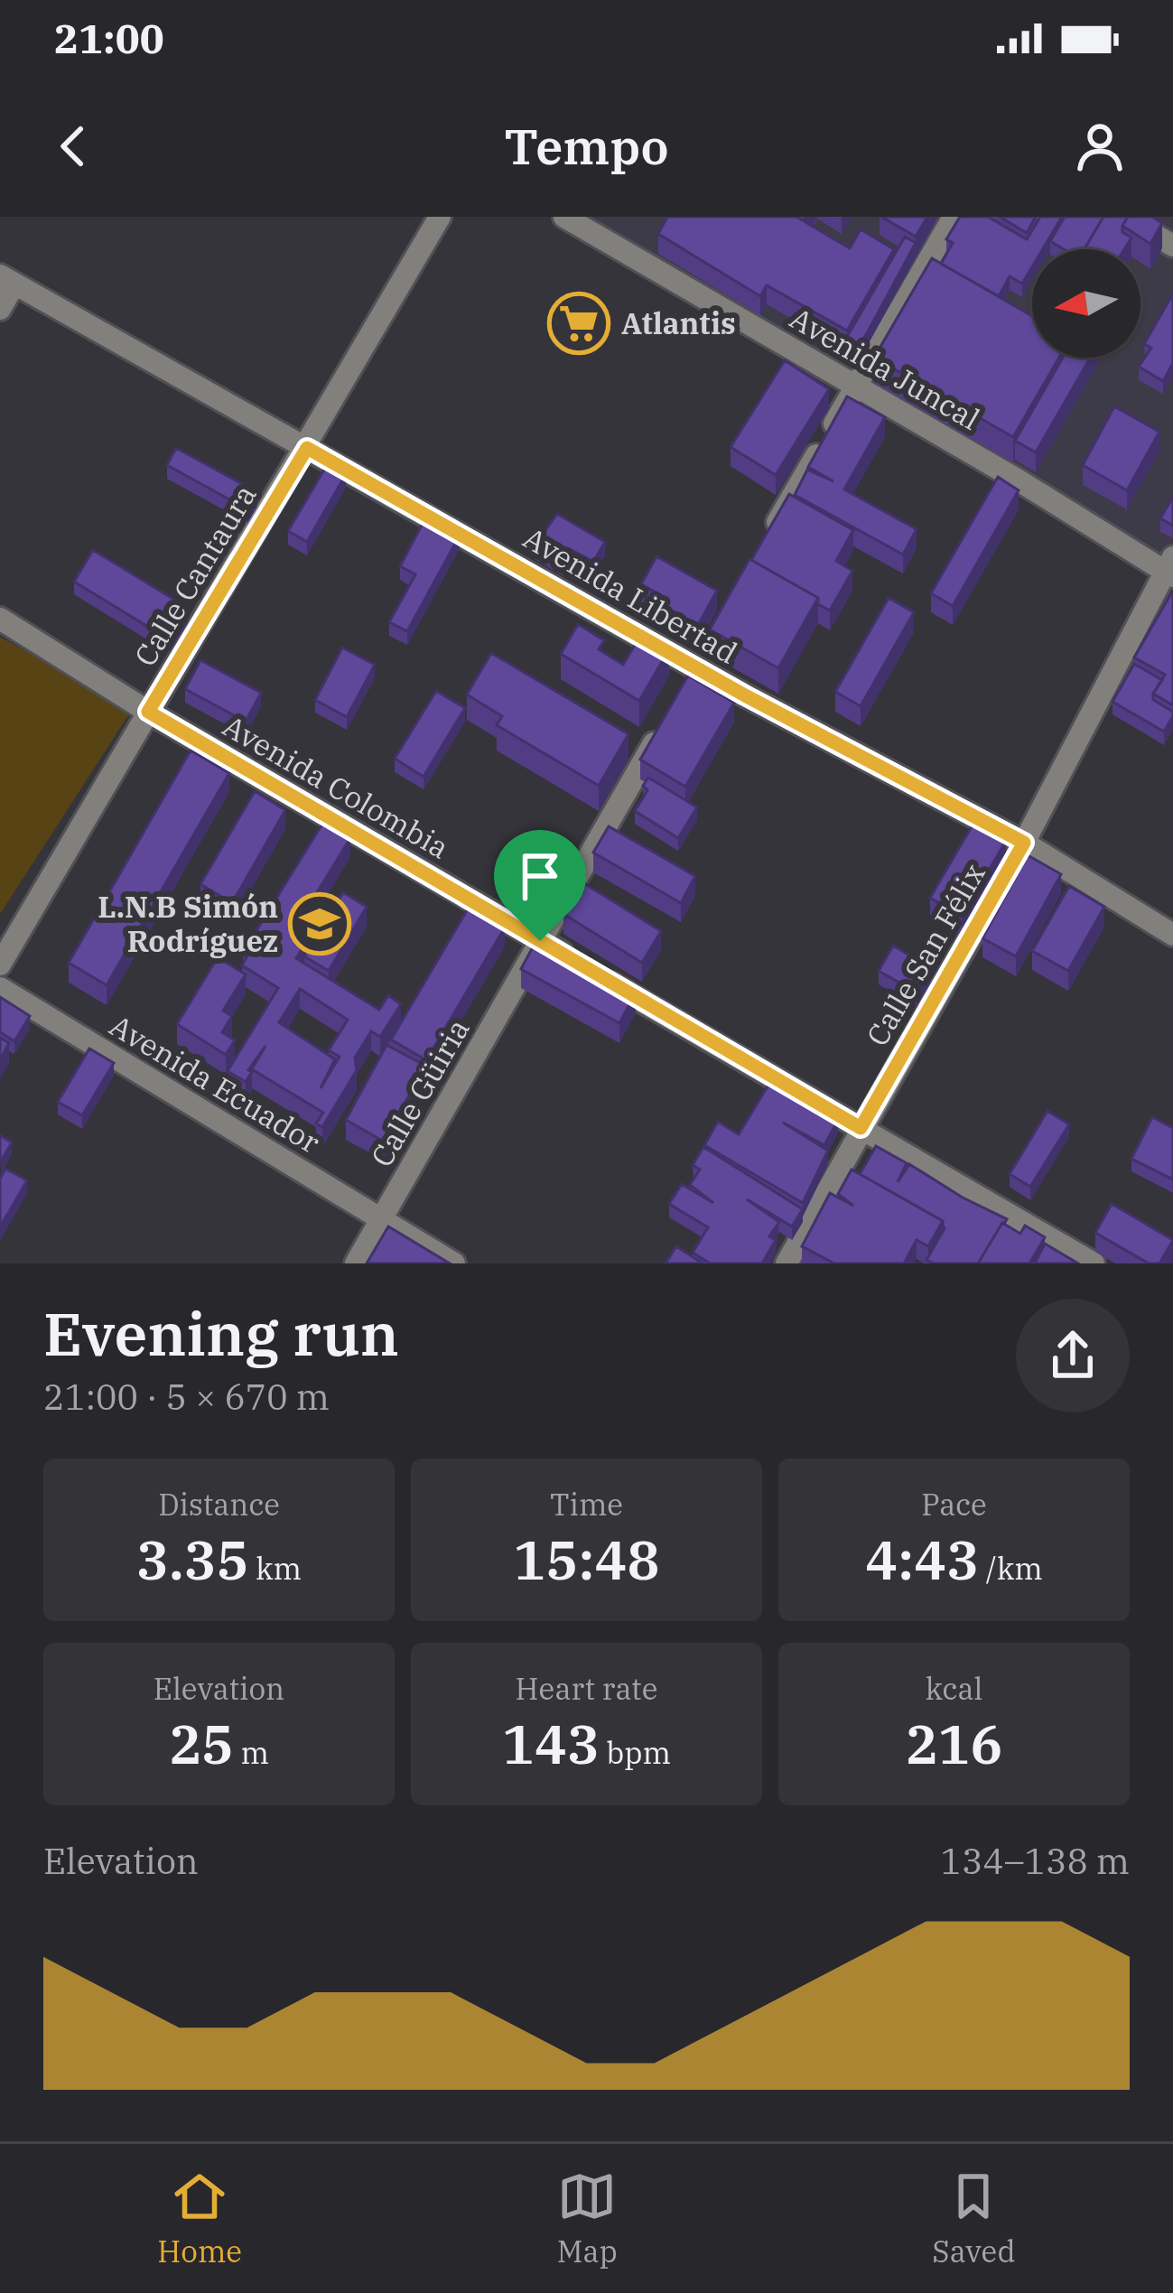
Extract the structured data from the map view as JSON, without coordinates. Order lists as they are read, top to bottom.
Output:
{
  "streets": {
    "street": [
      "Avenida Juncal",
      "Calle Cantaura",
      "Avenida Libertad",
      "Avenida Colombia",
      "Calle San Félix",
      "Avenida Ecuador",
      "Calle Güiria"
    ]
  },
  "crossings": [
    ["Avenida Juncal", "Calle San Félix"],
    ["Calle Cantaura", "Avenida Libertad"],
    ["Calle Cantaura", "Avenida Colombia"],
    ["Avenida Libertad", "Calle San Félix"],
    ["Avenida Colombia", "Calle San Félix"],
    ["Avenida Colombia", "Calle Güiria"],
    ["Avenida Ecuador", "Calle Güiria"]
  ],
  "places": {
    "supermarket": ["Atlantis"],
    "school or university": ["L.N.B Simón Rodríguez"]
  },
  "north": "left",
  "page": {
    "status": "21:00",
    "header": "Tempo",
    "heading": ["Evening run", "21:00 · 5 × 670 m"],
    "stats": [
      ["Distance", "3.35 km"],
      ["Time", "15:48"],
      ["Pace", "4:43 /km"],
      ["Elevation", "25 m"],
      ["Heart rate", "143 bpm"],
      ["kcal", "216"]
    ],
    "chart": ["Elevation", "134–138 m"],
    "tabs": ["Home", "Map", "Saved"]
  }
}
